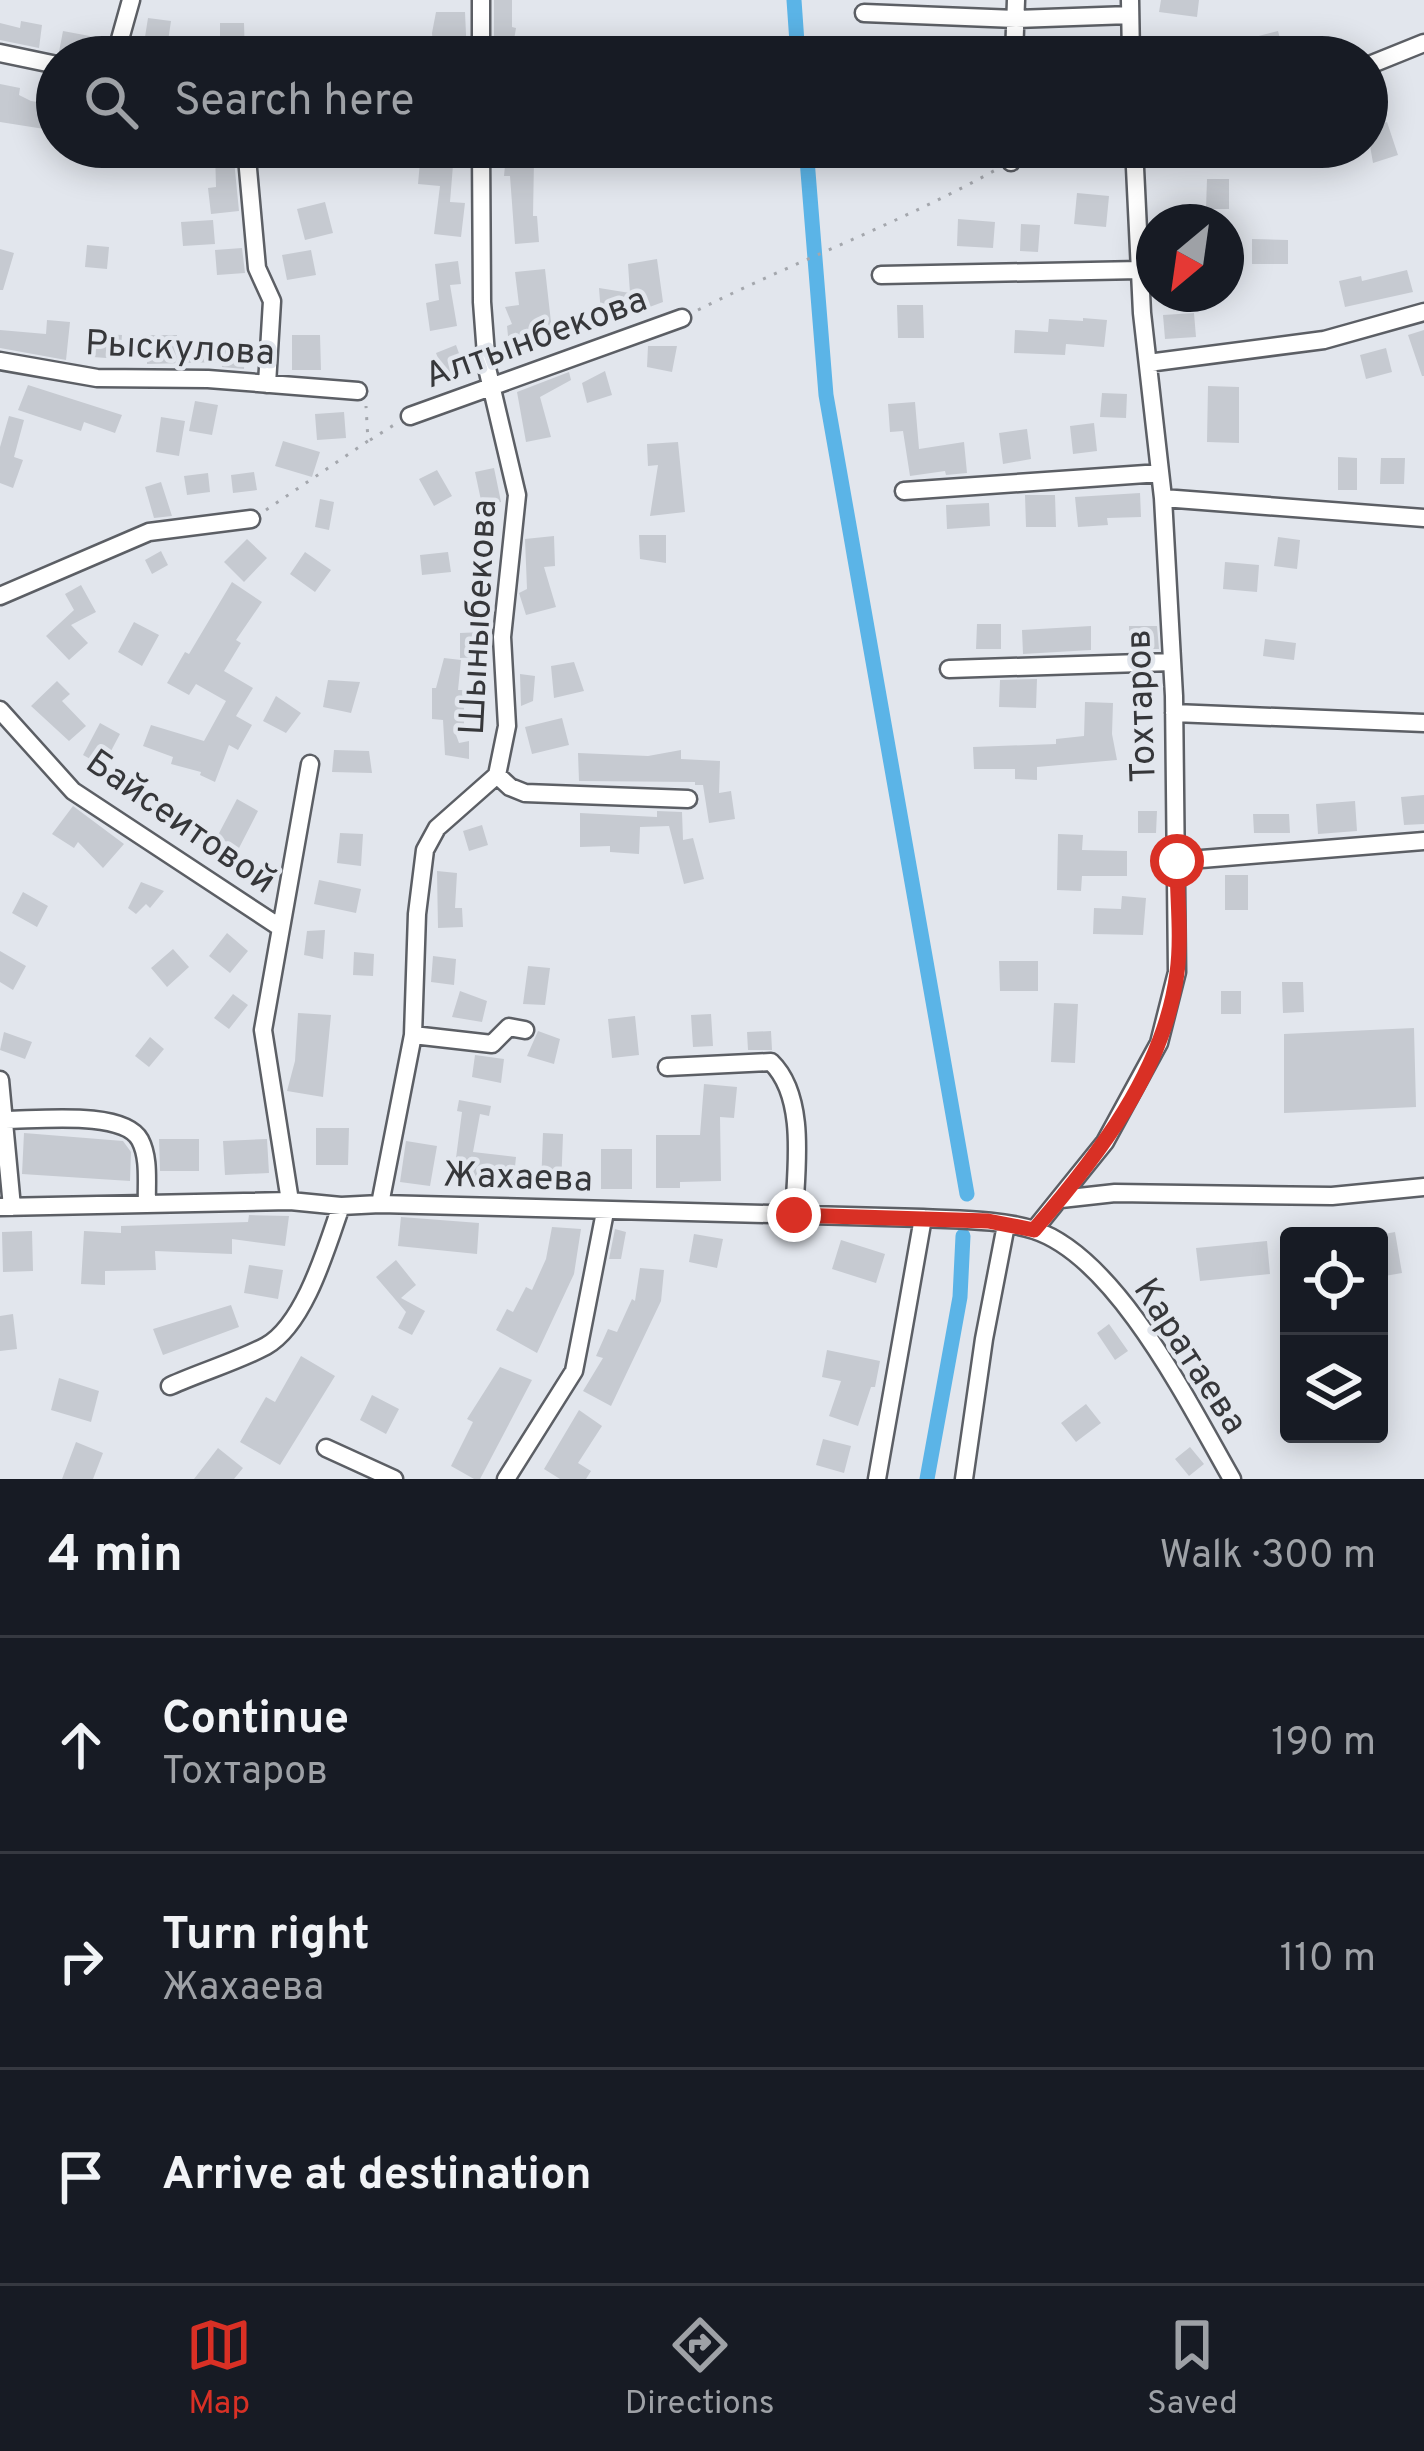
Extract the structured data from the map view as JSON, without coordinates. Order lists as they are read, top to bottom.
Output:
{
  "streets": {
    "street": [
      "Алтынбекова",
      "Рыскулова",
      "Шыныбекова",
      "Тохтаров",
      "Байсеитовой",
      "Жахаева",
      "Каратаева"
    ]
  },
  "crossings": [
    ["Алтынбекова", "Шыныбекова"],
    ["Шыныбекова", "Жахаева"],
    ["Тохтаров", "Жахаева"],
    ["Тохтаров", "Каратаева"],
    ["Байсеитовой", "Жахаева"],
    ["Жахаева", "Каратаева"]
  ],
  "north": "bottom left",
  "page": {
    "search": "Search here",
    "heading": ["4 min", "Walk · 300 m"],
    "list": [
      ["Continue", "Тохтаров", "190 m"],
      ["Turn right", "Жахаева", "110 m"],
      "Arrive at destination"
    ],
    "nav": ["Map", "Directions", "Saved"]
  }
}
